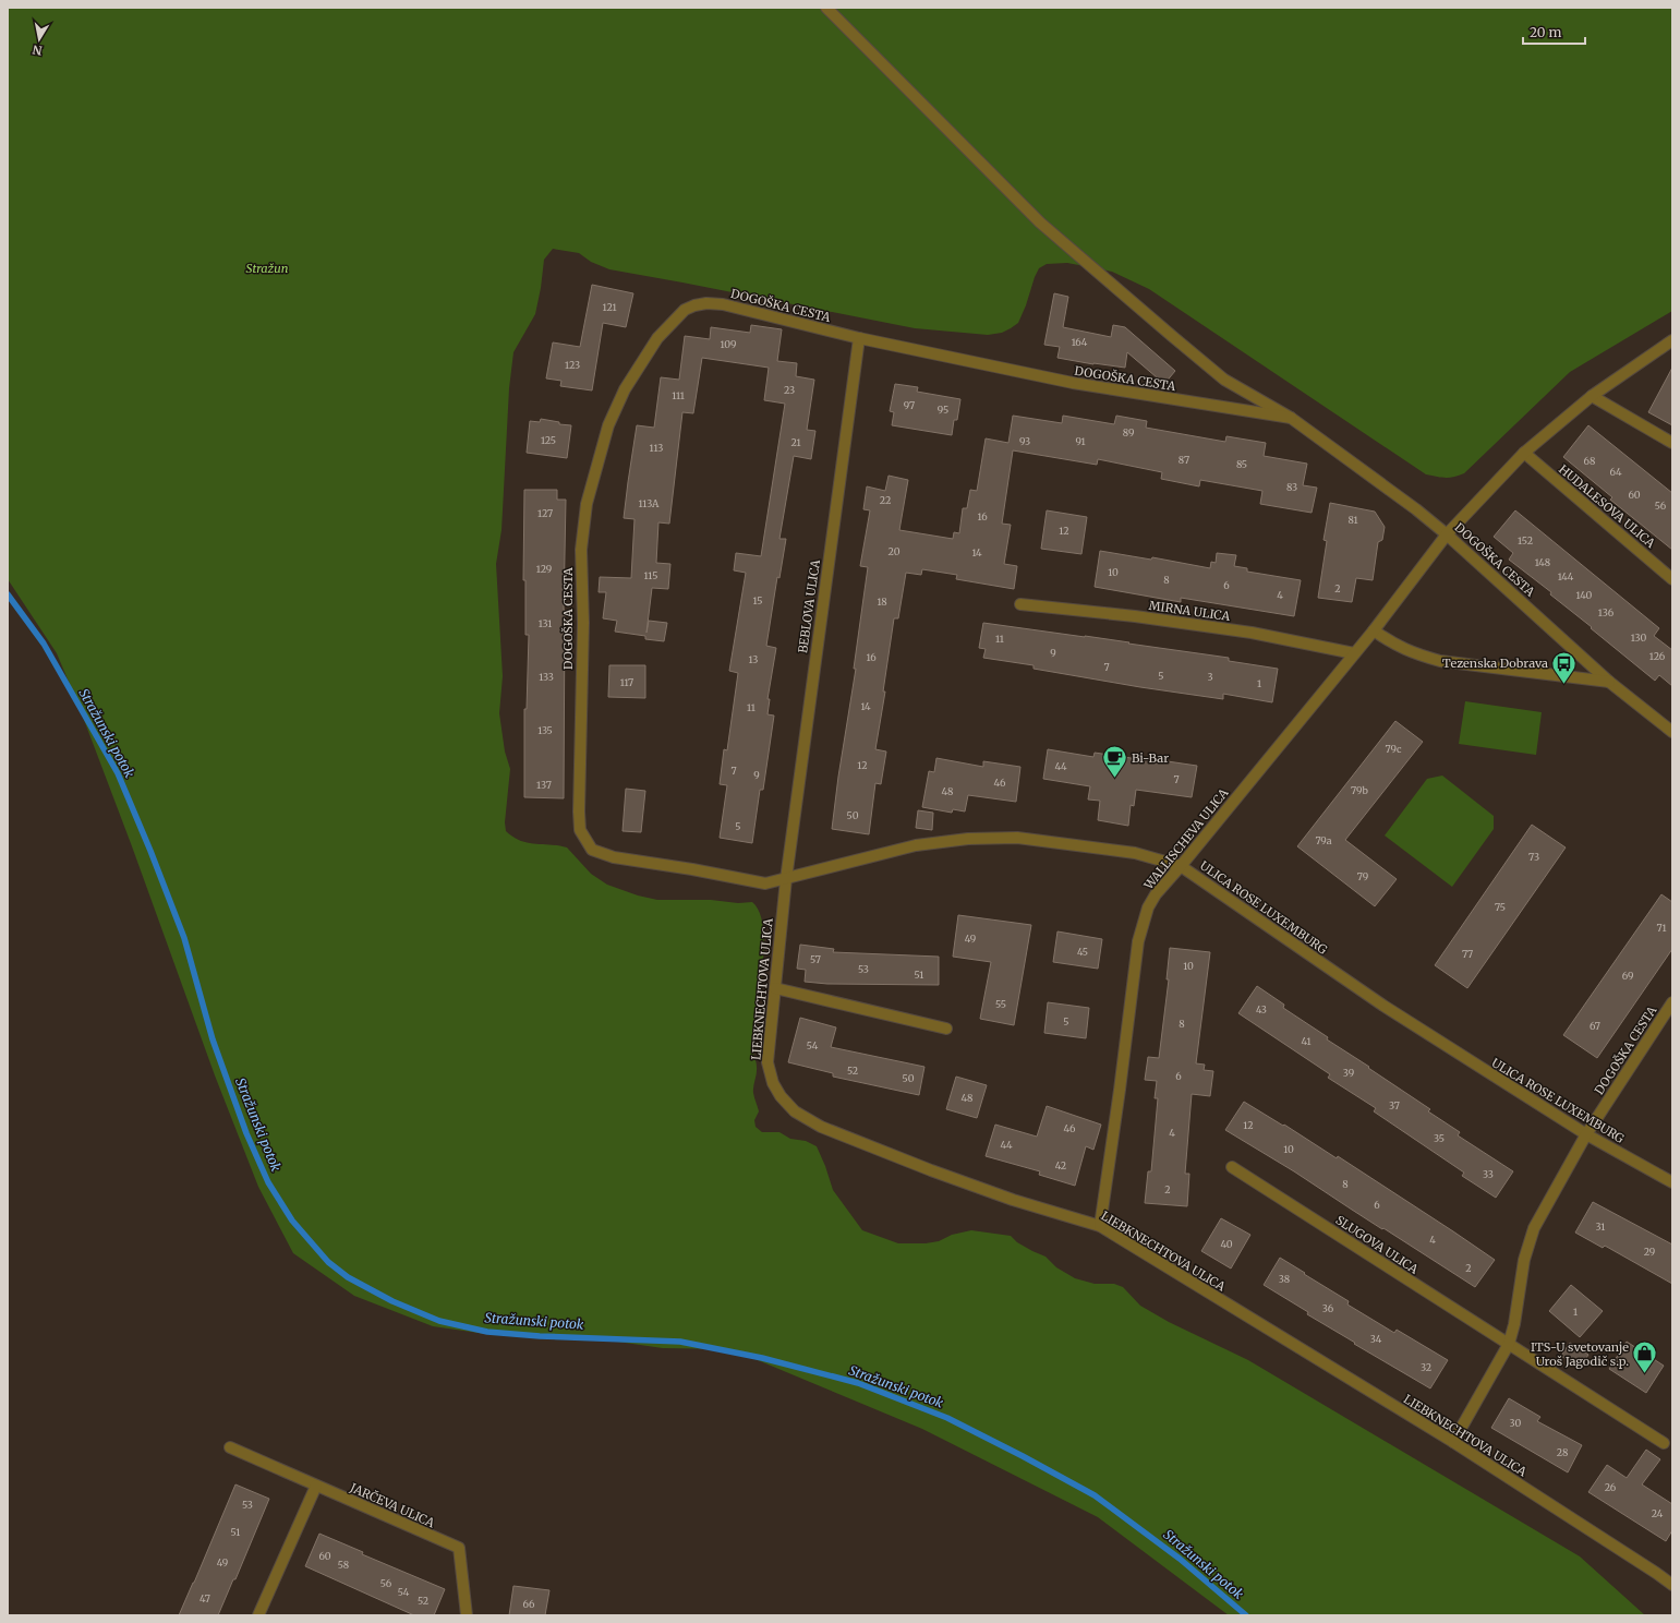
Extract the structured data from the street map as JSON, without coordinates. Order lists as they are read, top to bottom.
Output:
{
  "streets": {
    "street": [
      "DOGOŠKA CESTA",
      "HUDALESOVA ULICA",
      "BEBLOVA ULICA",
      "MIRNA ULICA",
      "WALLISCHEVA ULICA",
      "ULICA ROSE LUXEMBURG",
      "LIEBKNECHTOVA ULICA",
      "SLUGOVA ULICA",
      "JARČEVA ULICA"
    ]
  },
  "crossings": [
    ["DOGOŠKA CESTA", "BEBLOVA ULICA"],
    ["DOGOŠKA CESTA", "WALLISCHEVA ULICA"],
    ["DOGOŠKA CESTA", "ULICA ROSE LUXEMBURG"],
    ["DOGOŠKA CESTA", "LIEBKNECHTOVA ULICA"],
    ["HUDALESOVA ULICA", "WALLISCHEVA ULICA"],
    ["BEBLOVA ULICA", "ULICA ROSE LUXEMBURG"],
    ["BEBLOVA ULICA", "LIEBKNECHTOVA ULICA"],
    ["MIRNA ULICA", "WALLISCHEVA ULICA"],
    ["WALLISCHEVA ULICA", "ULICA ROSE LUXEMBURG"],
    ["WALLISCHEVA ULICA", "LIEBKNECHTOVA ULICA"],
    ["ULICA ROSE LUXEMBURG", "LIEBKNECHTOVA ULICA"]
  ],
  "water": ["Stražunski potok"],
  "parks": ["Stražun"],
  "places": {
    "bus stop": ["Tezenska Dobrava"],
    "cafe": ["Bi-Bar"],
    "shop": ["ITS-U svetovanje Uroš Jagodič s.p."]
  },
  "house_numbers": [
    "121",
    "164",
    "109",
    "123",
    "23",
    "111",
    "97",
    "95",
    "89",
    "125",
    "93",
    "91",
    "21",
    "113",
    "87",
    "68",
    "85",
    "64",
    "83",
    "60",
    "22",
    "113A",
    "56",
    "127",
    "16",
    "81",
    "12",
    "152",
    "20",
    "14",
    "148",
    "129",
    "10",
    "115",
    "144",
    "8",
    "6",
    "2",
    "4",
    "140",
    "15",
    "18",
    "136",
    "131",
    "130",
    "11",
    "9",
    "126",
    "16",
    "13",
    "7",
    "5",
    "133",
    "3",
    "117",
    "1",
    "14",
    "11",
    "135",
    "79c",
    "12",
    "44",
    "7",
    "9",
    "7",
    "46",
    "137",
    "79b",
    "48",
    "50",
    "5",
    "79a",
    "73",
    "79",
    "75",
    "71",
    "49",
    "45",
    "77",
    "57",
    "10",
    "53",
    "51",
    "69",
    "55",
    "43",
    "5",
    "8",
    "67",
    "41",
    "54",
    "52",
    "39",
    "6",
    "50",
    "48",
    "37",
    "12",
    "46",
    "4",
    "35",
    "44",
    "10",
    "42",
    "33",
    "8",
    "2",
    "6",
    "31",
    "4",
    "40",
    "29",
    "2",
    "38",
    "36",
    "1",
    "34",
    "32",
    "30",
    "28",
    "26",
    "53",
    "24",
    "51",
    "60",
    "49",
    "58",
    "56",
    "54",
    "47",
    "52",
    "66"
  ],
  "scale_bar": "20 m",
  "north": "bottom"
}
